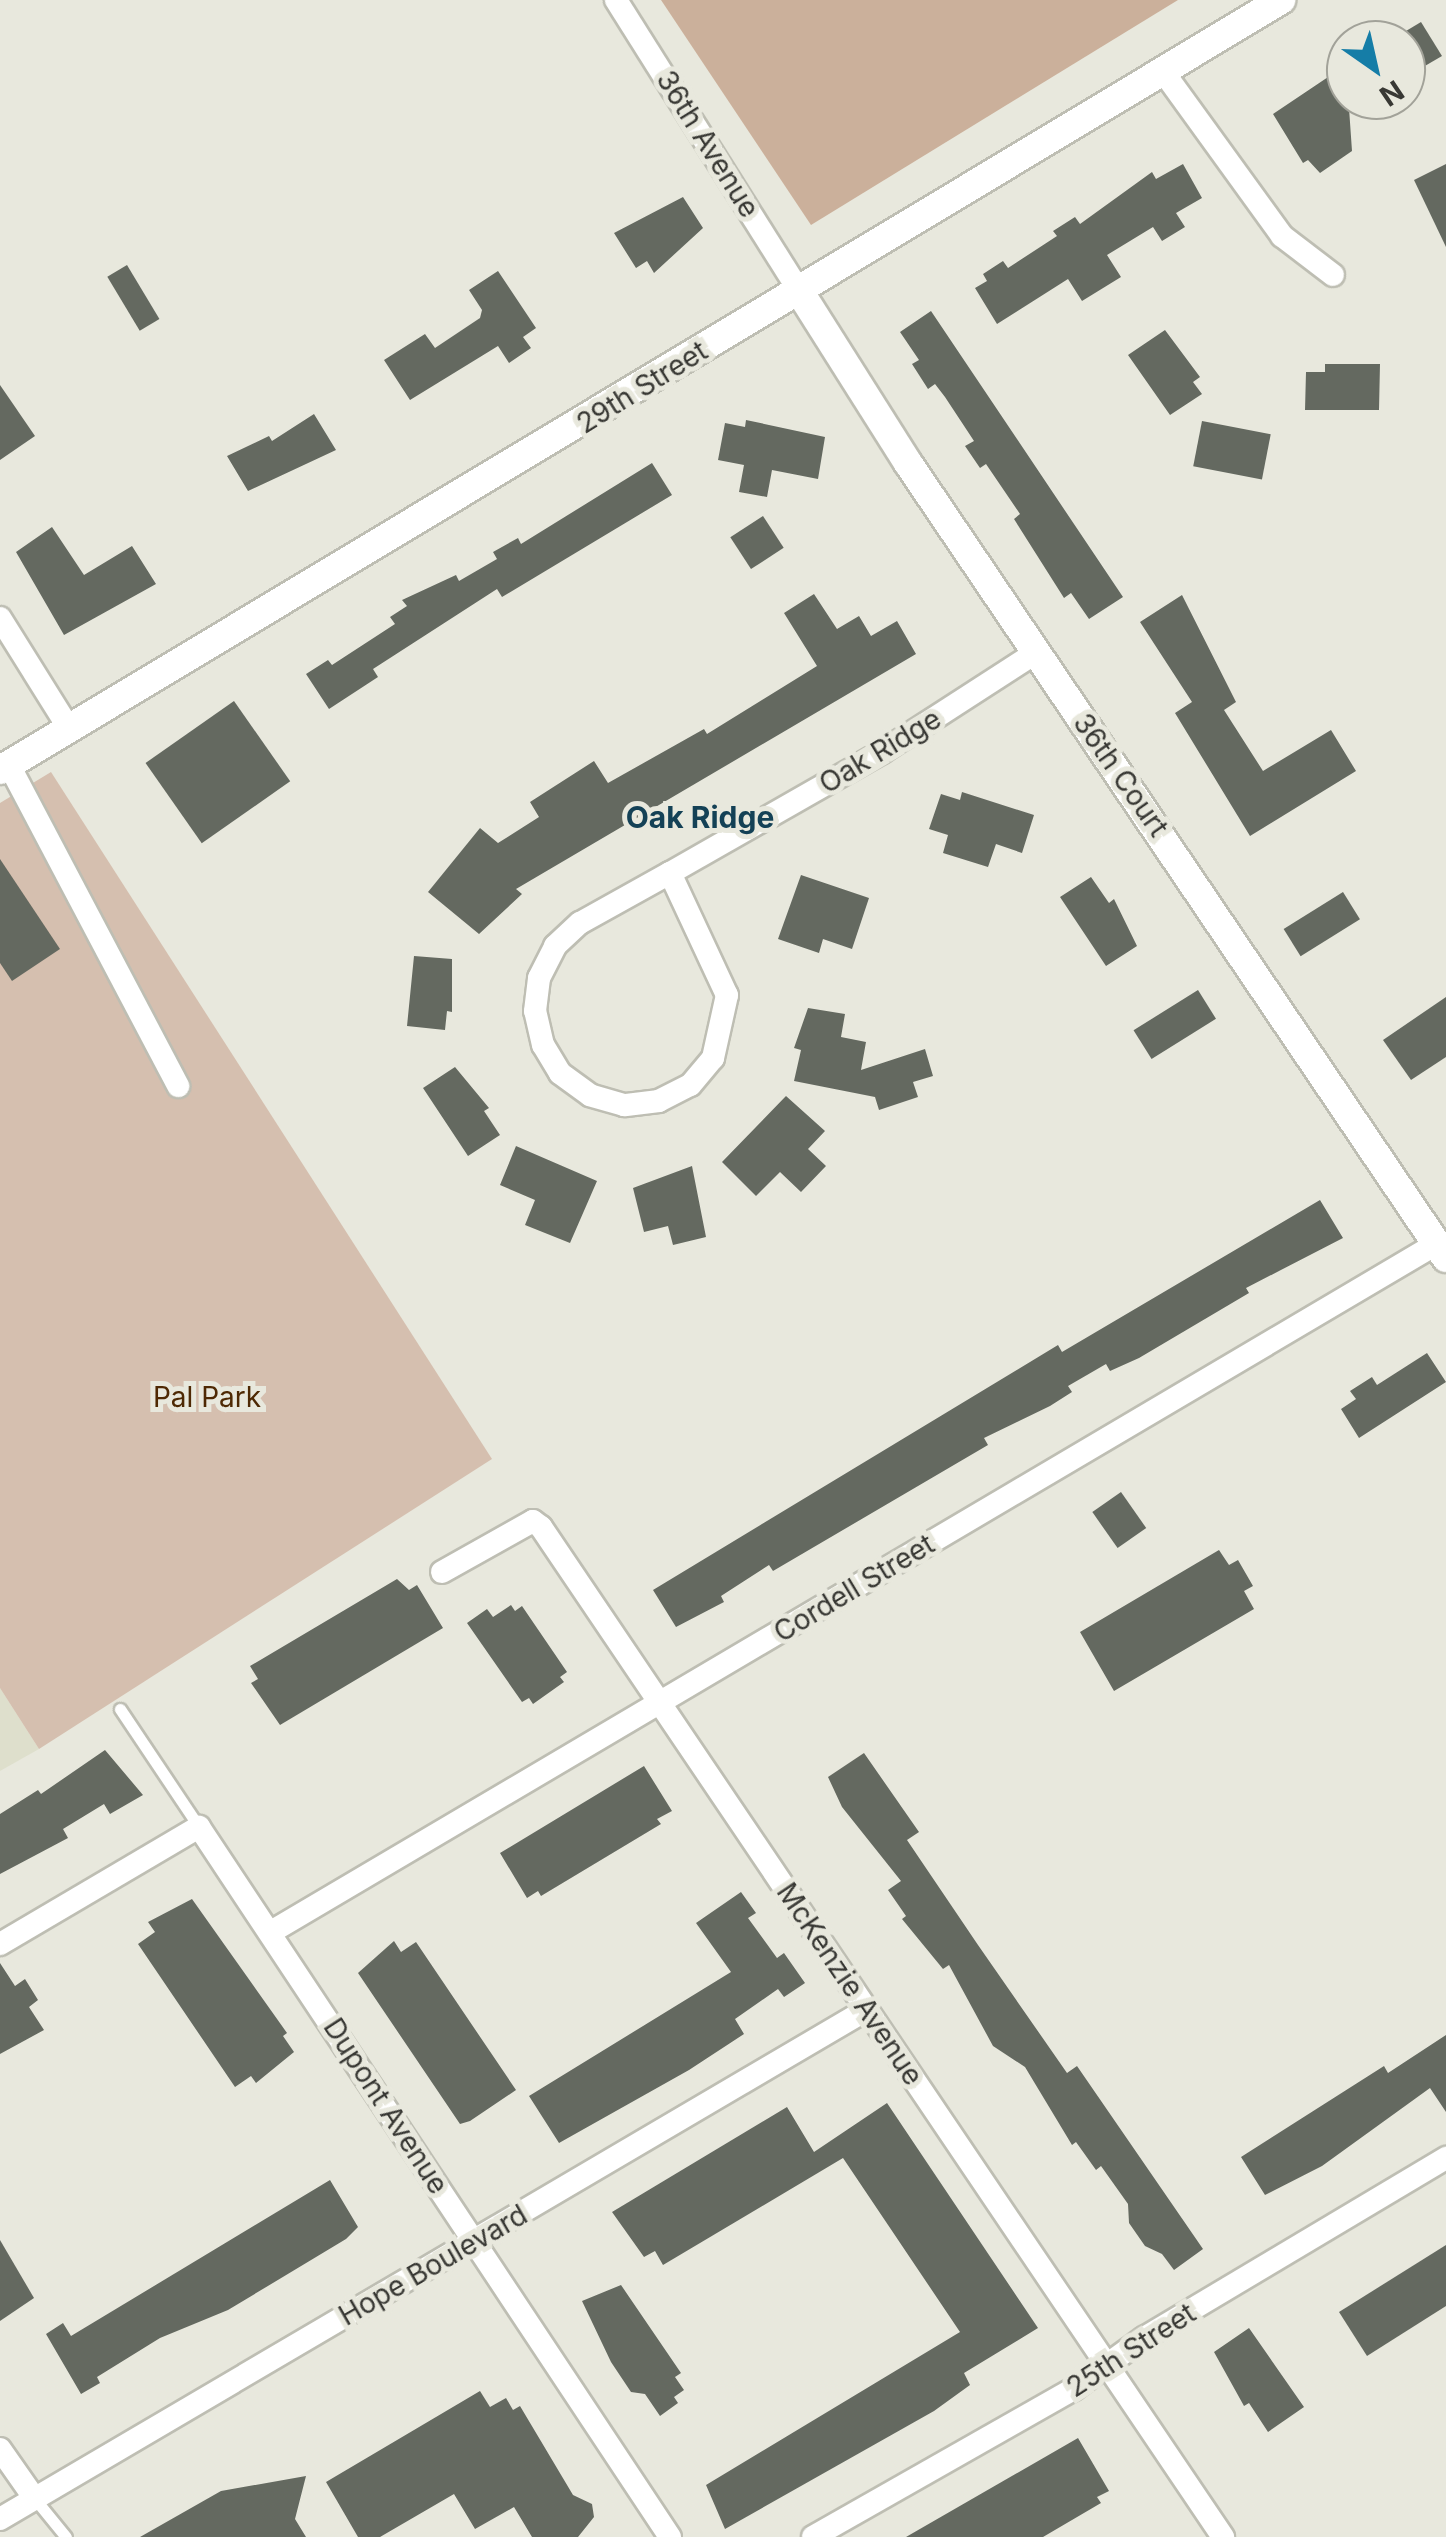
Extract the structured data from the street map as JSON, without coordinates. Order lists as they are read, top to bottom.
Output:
{
  "streets": {
    "street": [
      "36th Avenue",
      "29th Street",
      "Oak Ridge",
      "36th Court",
      "Cordell Street",
      "McKenzie Avenue",
      "Dupont Avenue",
      "Hope Boulevard",
      "25th Street"
    ]
  },
  "crossings": [
    ["36th Avenue", "29th Street"],
    ["36th Avenue", "36th Court"],
    ["29th Street", "36th Court"],
    ["Oak Ridge", "36th Court"],
    ["36th Court", "Cordell Street"],
    ["Cordell Street", "McKenzie Avenue"],
    ["Cordell Street", "Dupont Avenue"],
    ["McKenzie Avenue", "Hope Boulevard"],
    ["McKenzie Avenue", "25th Street"],
    ["Dupont Avenue", "Hope Boulevard"]
  ],
  "districts": ["Oak Ridge"],
  "parks": ["Pal Park"],
  "north": "bottom right"
}
